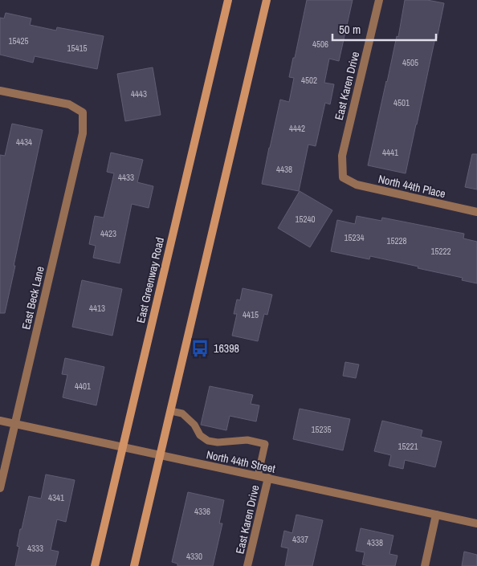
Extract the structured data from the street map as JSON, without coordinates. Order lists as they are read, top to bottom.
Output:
{
  "streets": {
    "main road": ["East Greenway Road"],
    "street": [
      "East Karen Drive",
      "North 44th Place",
      "East Beck Lane",
      "North 44th Street"
    ]
  },
  "crossings": [
    ["East Karen Drive", "North 44th Place"],
    ["East Karen Drive", "North 44th Street"],
    ["East Greenway Road", "North 44th Street"],
    ["East Beck Lane", "North 44th Street"]
  ],
  "places": {
    "bus stop": ["16398"]
  },
  "house_numbers": [
    "15425",
    "4506",
    "15415",
    "4505",
    "4502",
    "4443",
    "4501",
    "4442",
    "4434",
    "4441",
    "4438",
    "4433",
    "15240",
    "4423",
    "15234",
    "15228",
    "15222",
    "4413",
    "4415",
    "4401",
    "15235",
    "15221",
    "4341",
    "4336",
    "4337",
    "4338",
    "4333",
    "4330"
  ],
  "scale_bar": "50 m"
}
